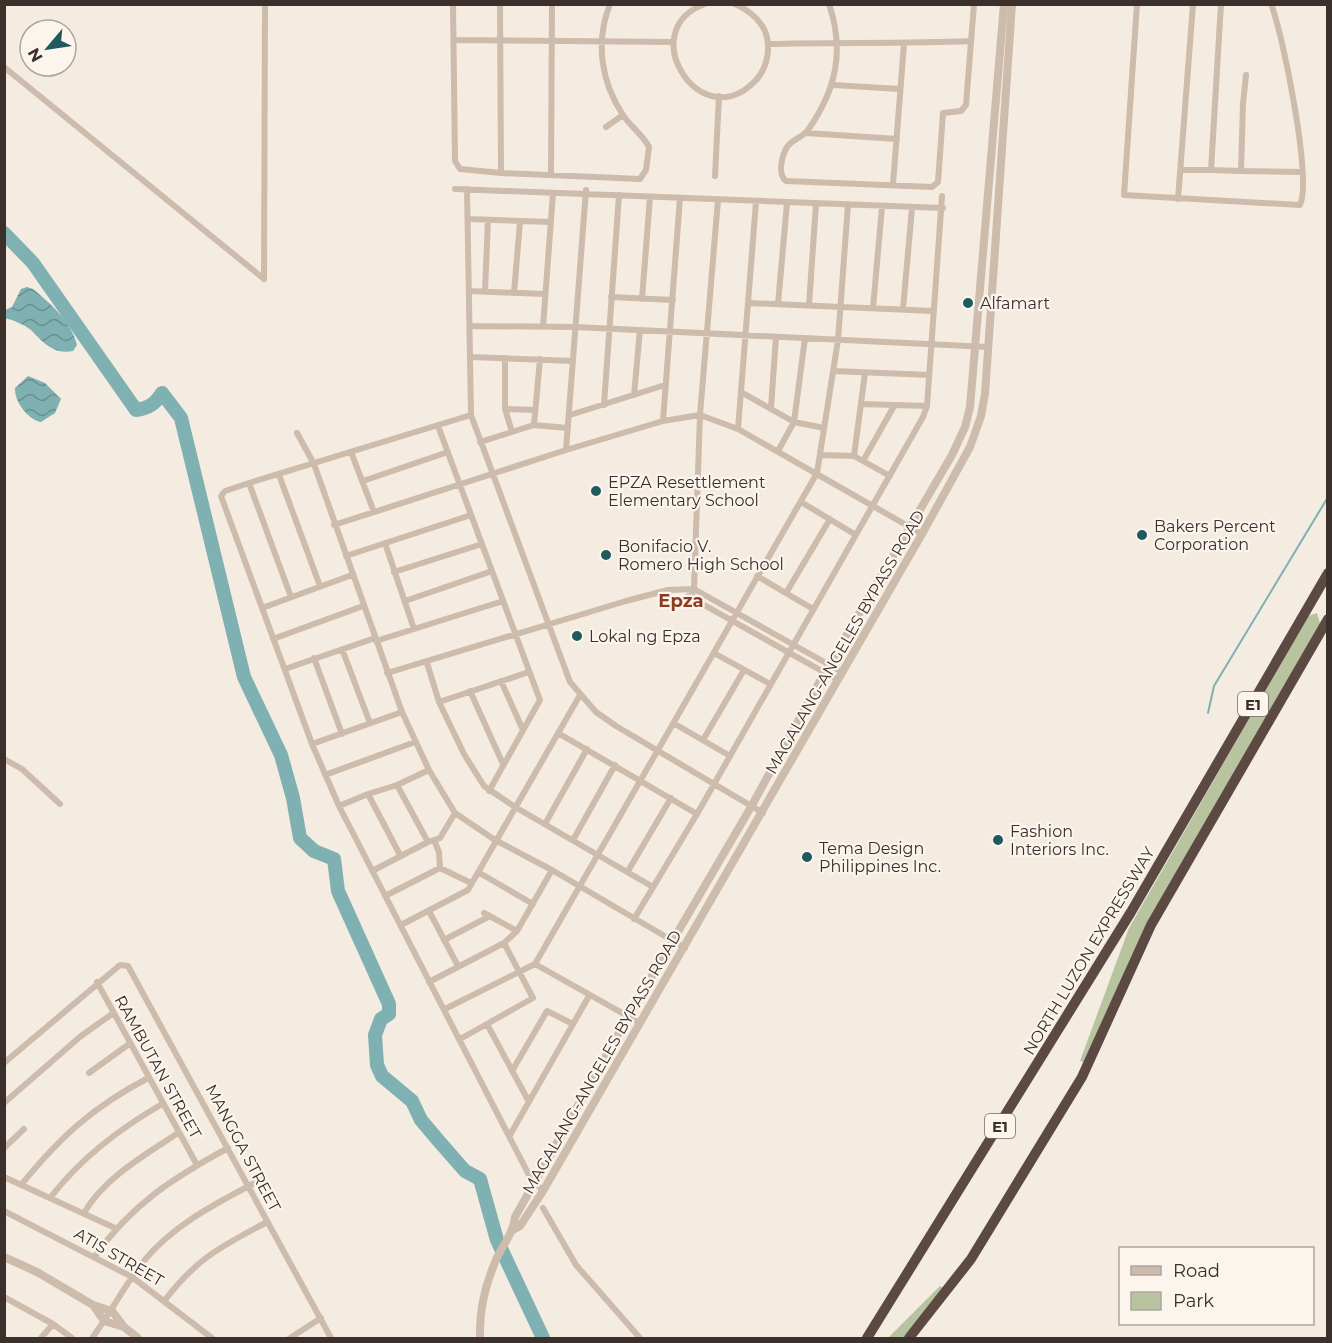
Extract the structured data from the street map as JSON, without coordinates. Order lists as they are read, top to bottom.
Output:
{
  "streets": {
    "highway": ["E1", "NORTH LUZON EXPRESSWAY"],
    "street": [
      "MAGALANG-ANGELES BYPASS ROAD",
      "RAMBUTAN STREET",
      "MANGGA STREET",
      "ATIS STREET"
    ]
  },
  "crossings": [
    ["RAMBUTAN STREET", "MANGGA STREET"]
  ],
  "districts": ["Epza"],
  "places": [
    "Alfamart",
    "EPZA Resettlement Elementary School",
    "Bakers Percent Corporation",
    "Bonifacio V. Romero High School",
    "Lokal ng Epza",
    "Fashion Interiors Inc.",
    "Tema Design Philippines Inc."
  ],
  "legend": ["Road", "Park"],
  "north": "bottom left"
}
